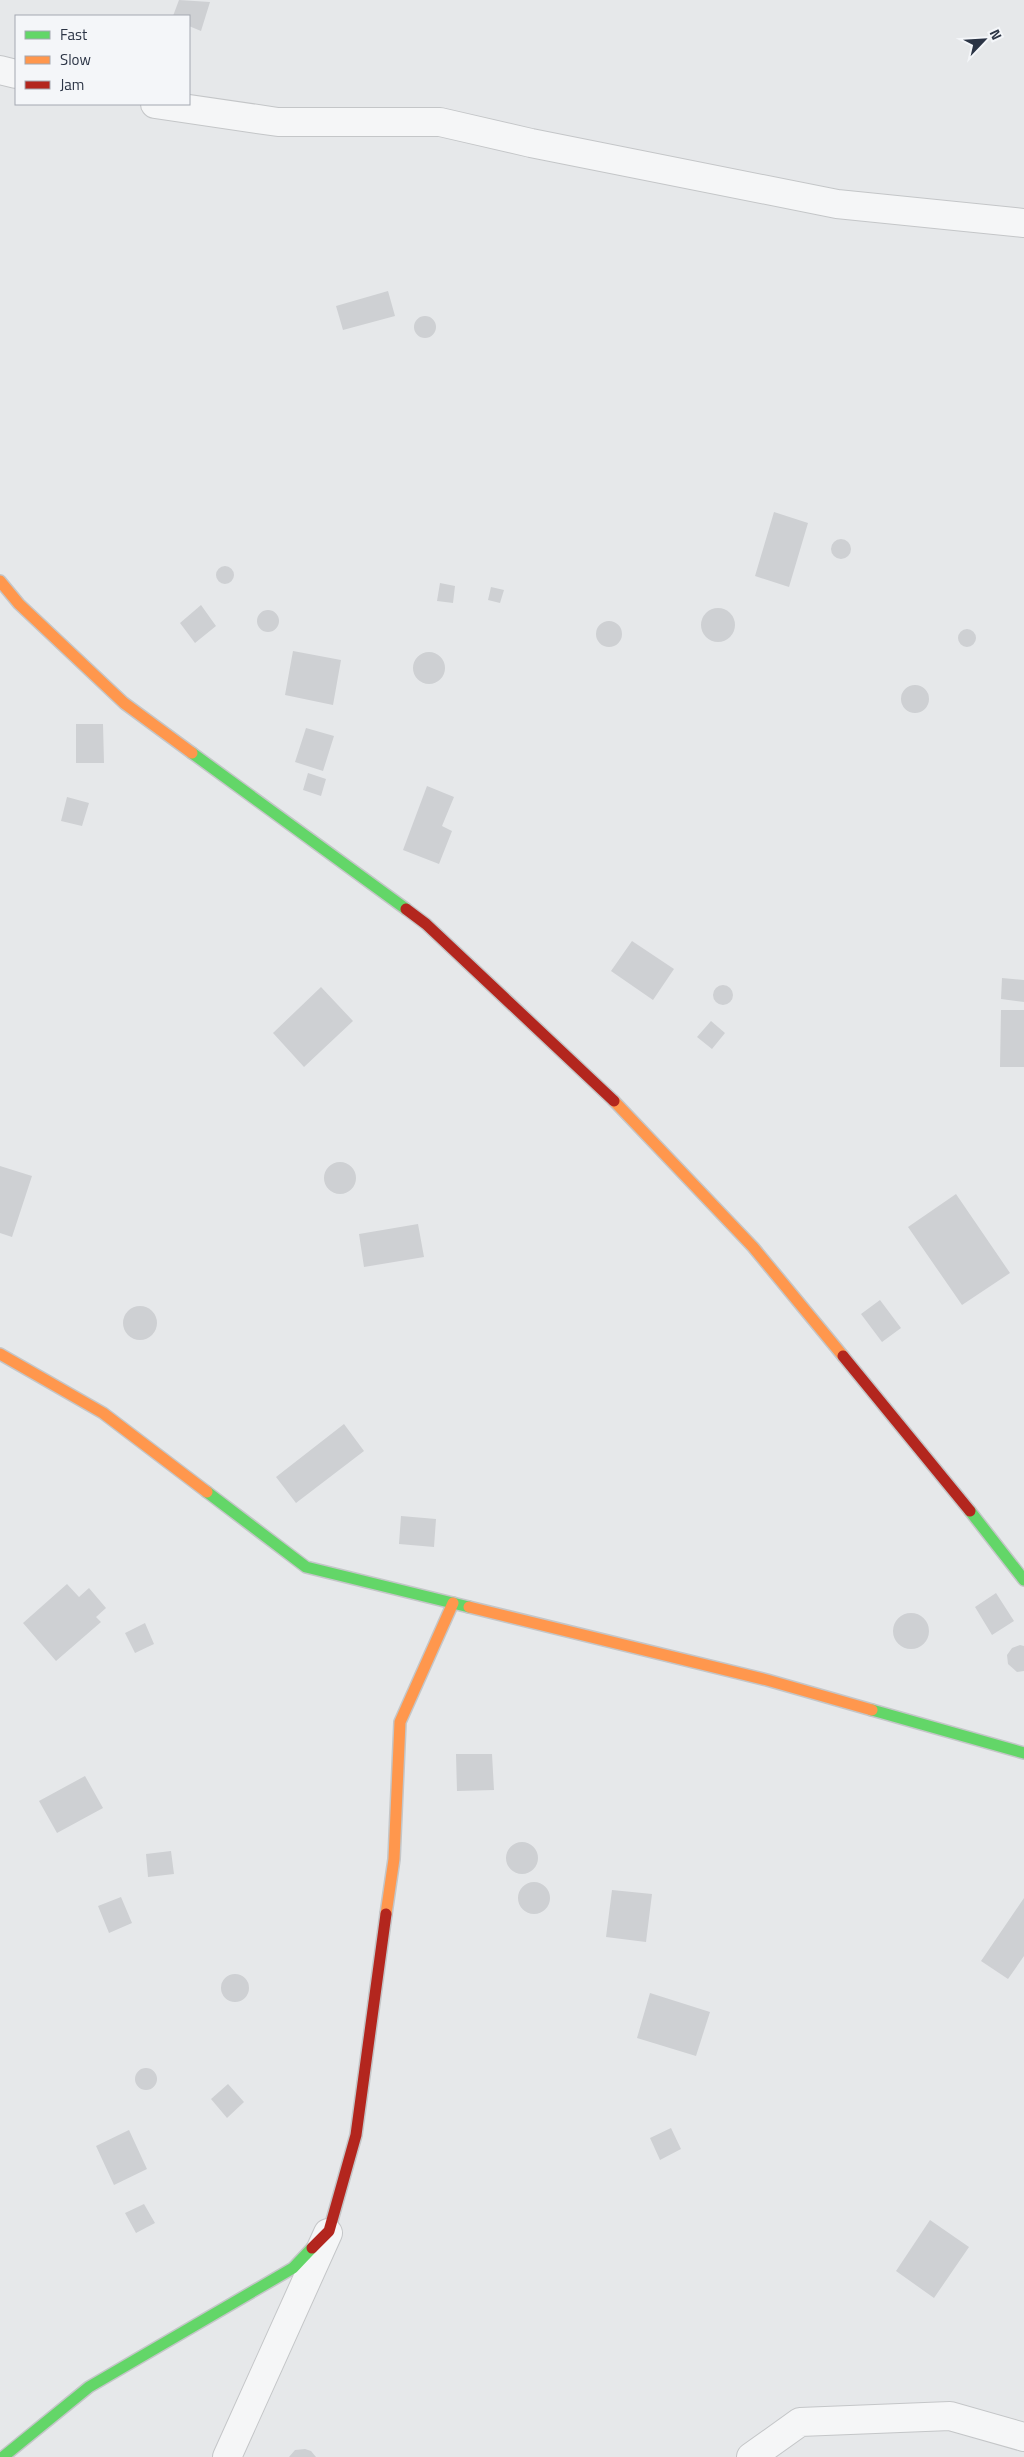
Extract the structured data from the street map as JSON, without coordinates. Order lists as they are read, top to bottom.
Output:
{
  "legend": ["Fast", "Slow", "Jam"],
  "north": "top right"
}
